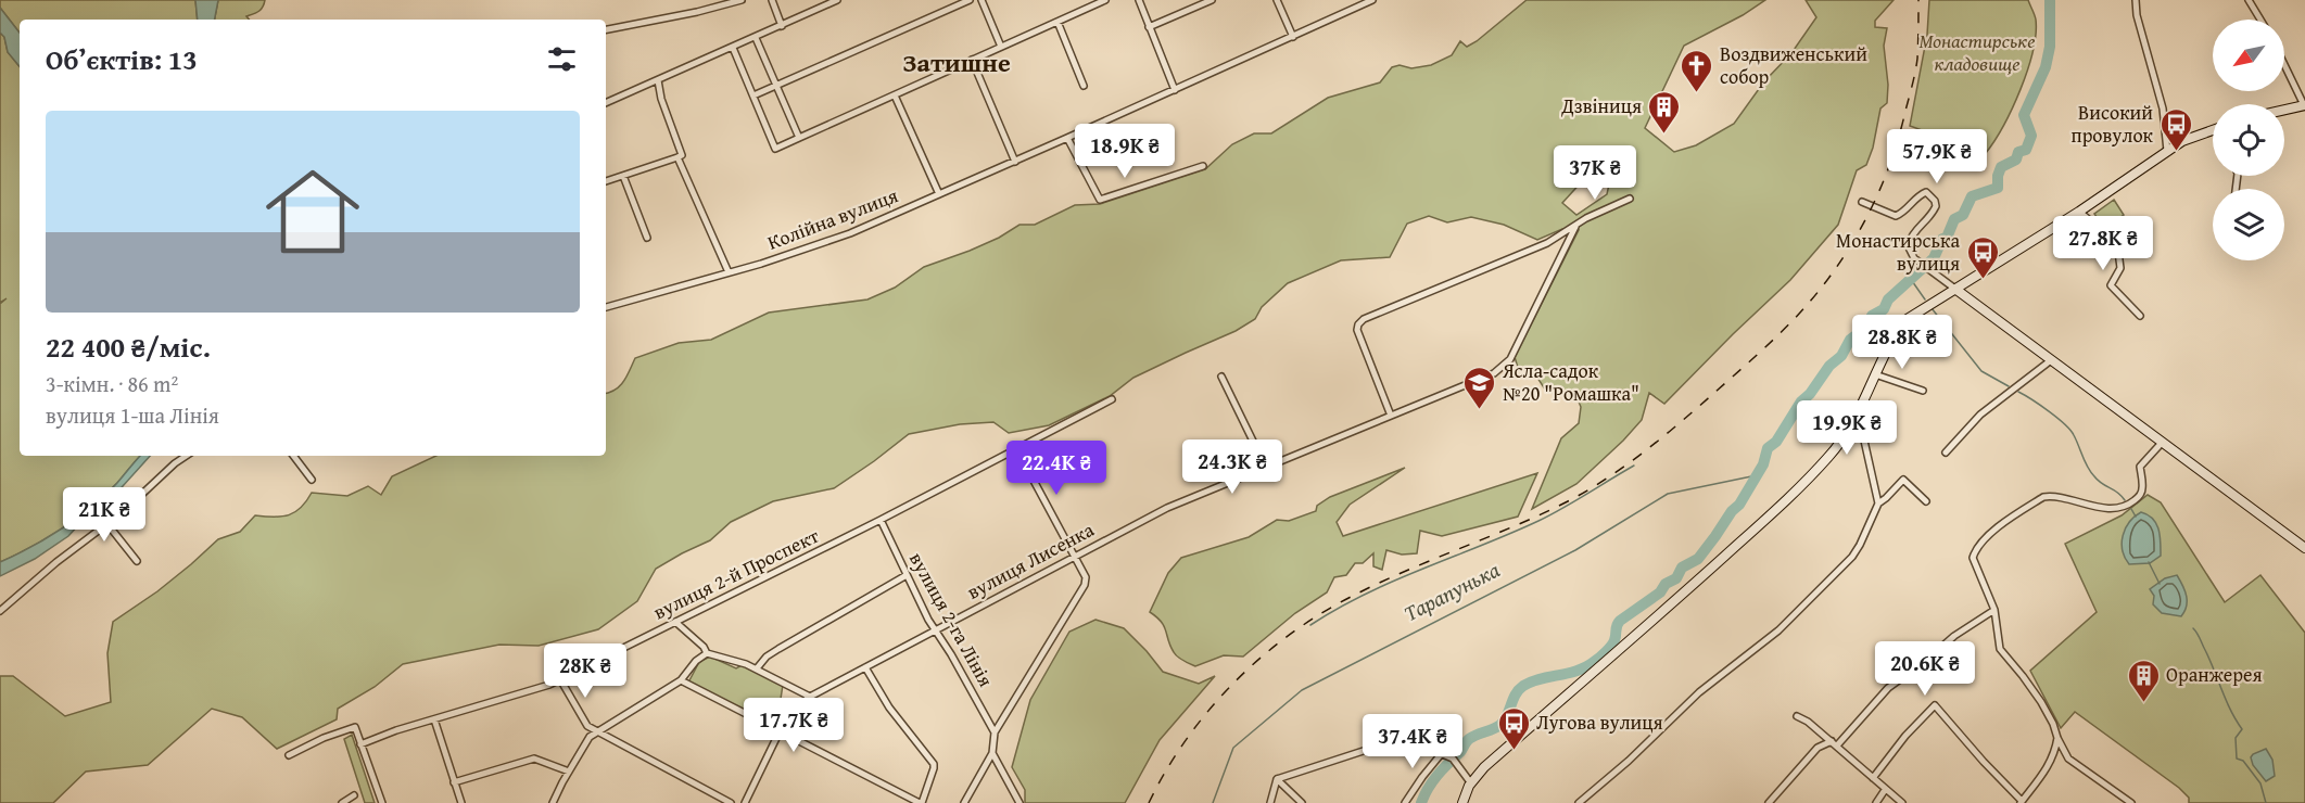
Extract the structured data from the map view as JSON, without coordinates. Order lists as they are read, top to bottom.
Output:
{
  "streets": {
    "street": [
      "Колійна вулиця",
      "вулиця Лисенка",
      "вулиця 2-й Проспект",
      "вулиця 2-га Лінія"
    ]
  },
  "crossings": [
    ["вулиця Лисенка", "вулиця 2-га Лінія"],
    ["вулиця 2-й Проспект", "вулиця 2-га Лінія"]
  ],
  "districts": ["Затишне"],
  "water": ["Тарапунька"],
  "parks": ["Монастирське кладовище"],
  "places": {
    "church": ["Воздвиженський собор"],
    "building": ["Дзвіниця", "Оранжерея"],
    "bus stop": ["Високий провулок", "Монастирська вулиця", "Лугова вулиця"],
    "school or university": ["Ясла-садок №20 \"Ромашка\""]
  },
  "north": "bottom left",
  "page": {
    "heading": "Об’єктів: 13",
    "list": [
      {
        "name": "22 400 ₴/міс.",
        "note": "3-кімн. · 86 m² · вулиця 1-ша Лінія"
      }
    ],
    "price": [
      "18.9K ₴",
      "57.9K ₴",
      "37K ₴",
      "27.8K ₴",
      "28.8K ₴",
      "19.9K ₴",
      "24.3K ₴",
      "22.4K ₴",
      "21K ₴",
      "20.6K ₴",
      "28K ₴",
      "17.7K ₴",
      "37.4K ₴"
    ]
  }
}
